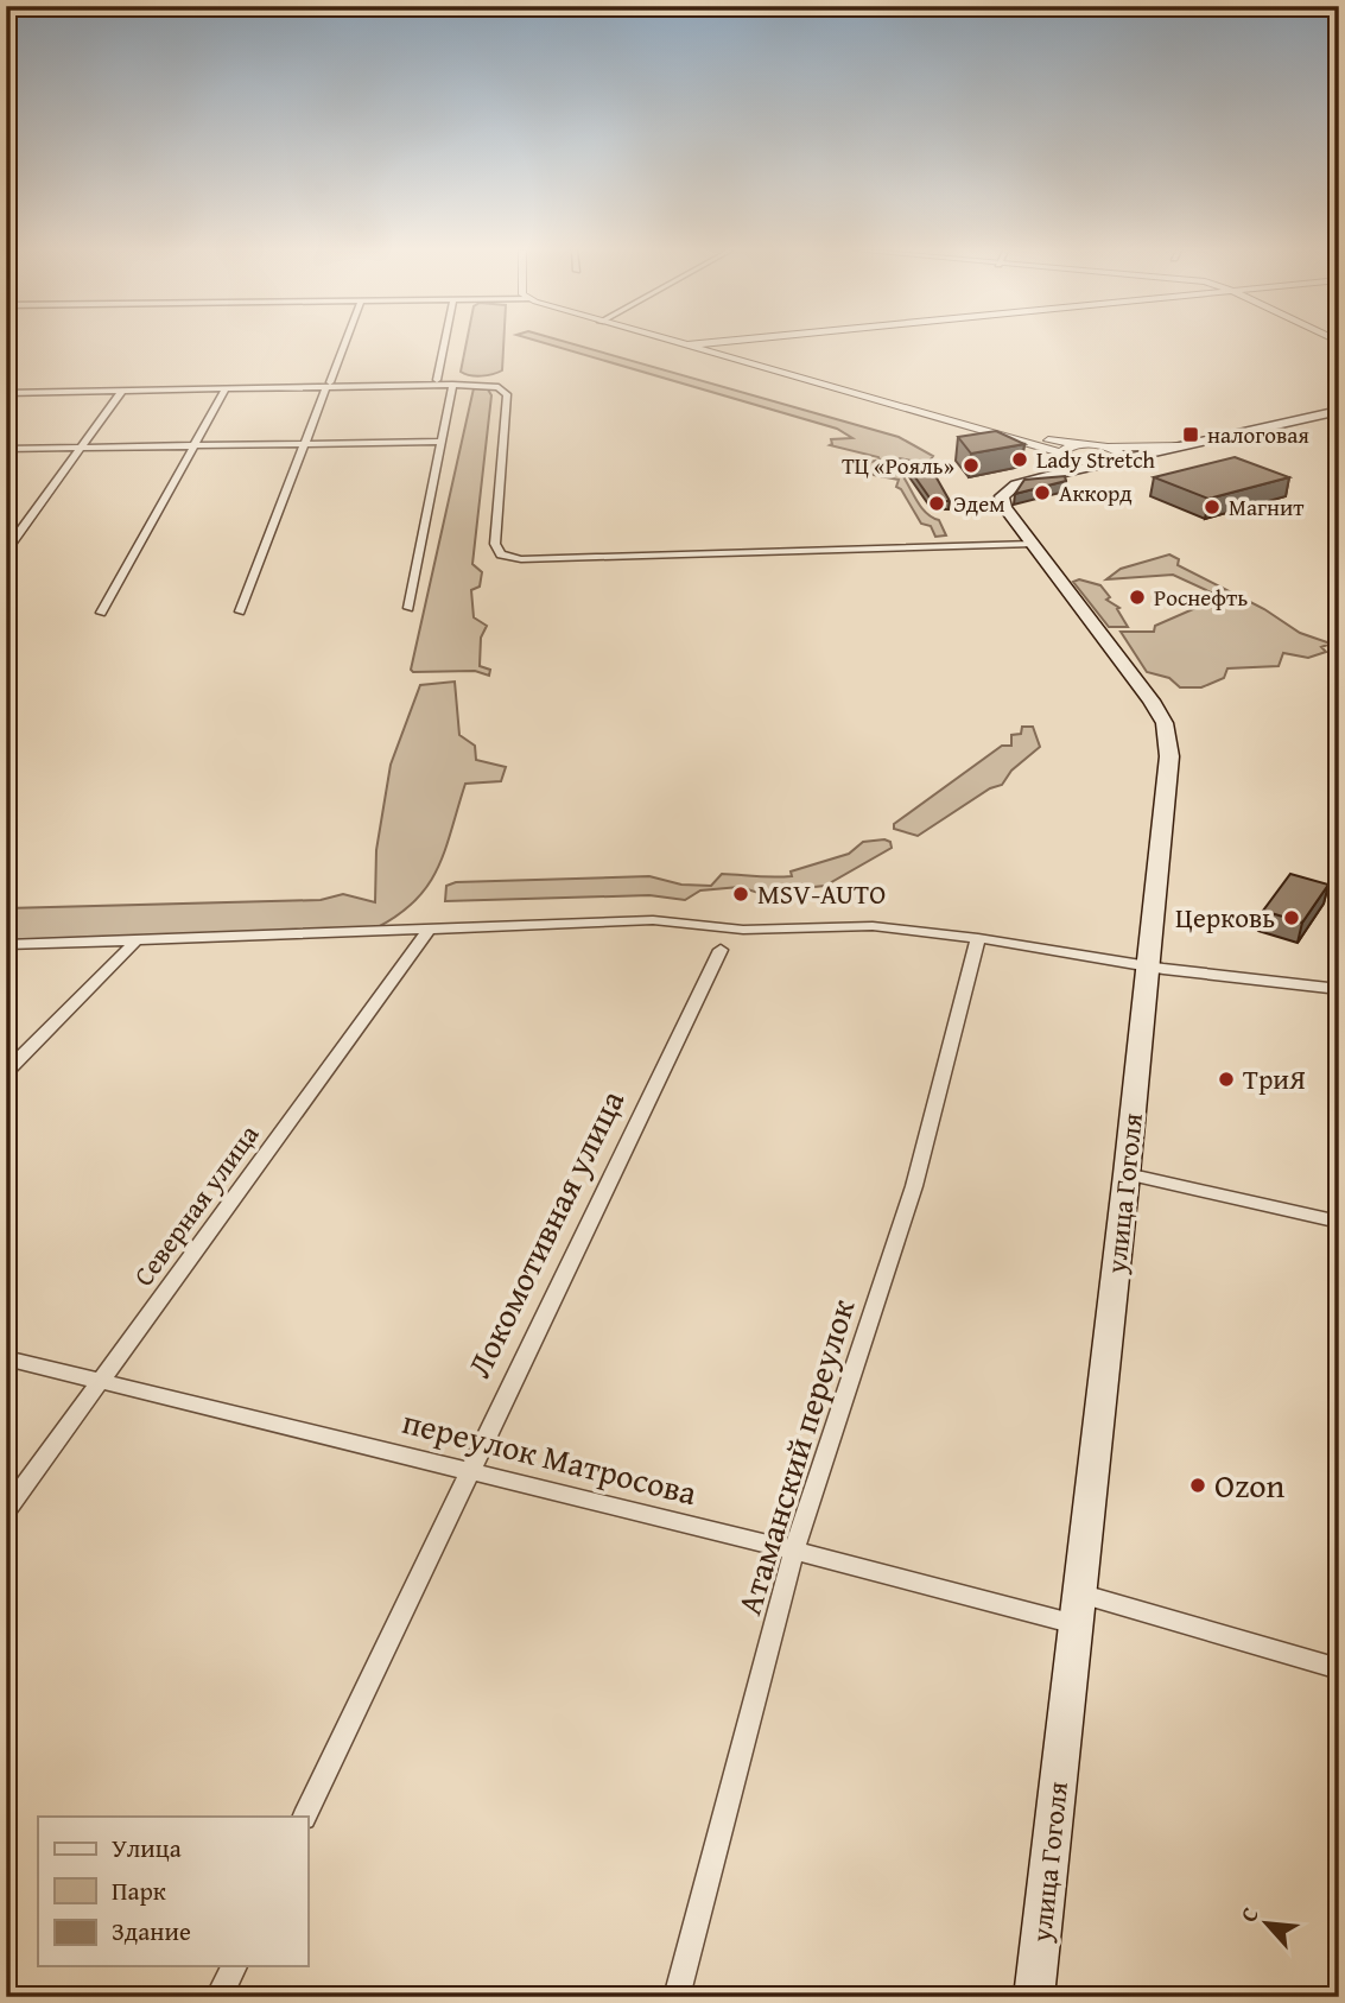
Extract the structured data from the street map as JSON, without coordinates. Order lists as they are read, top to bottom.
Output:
{
  "streets": {
    "main road": ["улица Гоголя"],
    "street": [
      "Северная улица",
      "Локомотивная улица",
      "переулок Матросова",
      "Атаманский переулок"
    ]
  },
  "crossings": [
    ["улица Гоголя", "переулок Матросова"],
    ["Северная улица", "переулок Матросова"],
    ["Локомотивная улица", "переулок Матросова"],
    ["переулок Матросова", "Атаманский переулок"]
  ],
  "places": {
    "transit": ["налоговая"],
    "other": [
      "Lady Stretch",
      "ТЦ «Рояль»",
      "Аккорд",
      "Эдем",
      "Магнит",
      "Роснефть",
      "MSV-AUTO",
      "Церковь",
      "ТриЯ",
      "Ozon"
    ]
  },
  "legend": ["Улица", "Парк", "Здание"],
  "north": "top left"
}
